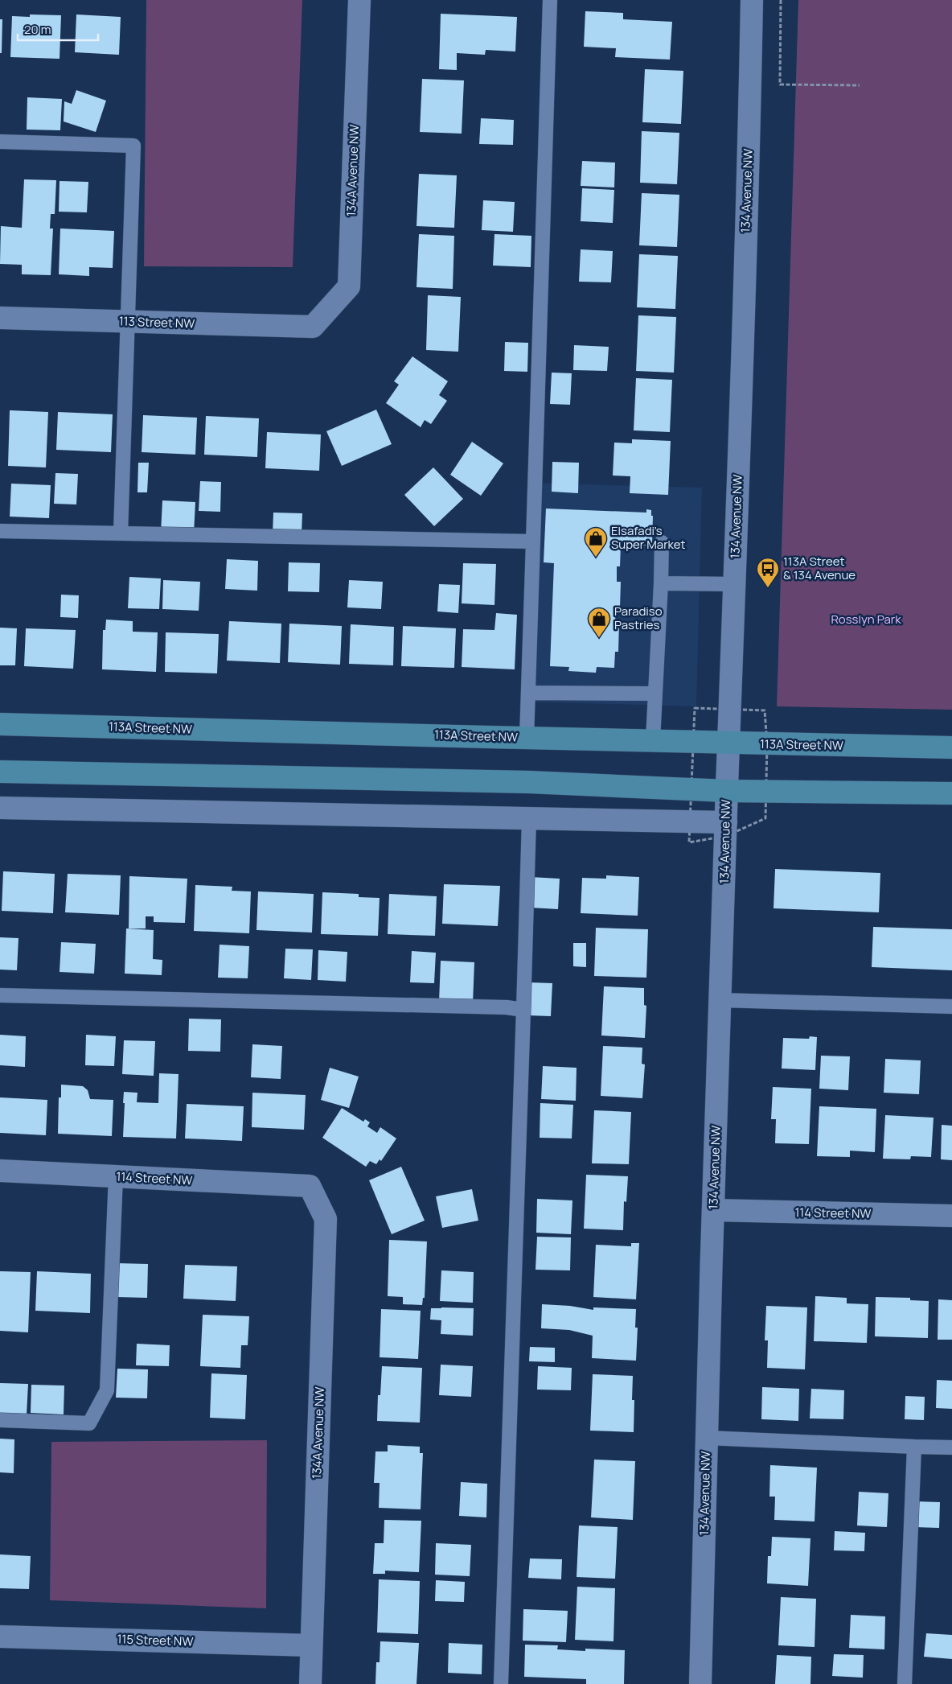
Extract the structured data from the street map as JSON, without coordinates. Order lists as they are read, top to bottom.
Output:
{
  "streets": {
    "main road": ["113A Street NW"],
    "street": [
      "134A Avenue NW",
      "134 Avenue NW",
      "113 Street NW",
      "114 Street NW",
      "115 Street NW"
    ]
  },
  "crossings": [
    ["134A Avenue NW", "113 Street NW"],
    ["134A Avenue NW", "114 Street NW"],
    ["134A Avenue NW", "115 Street NW"],
    ["134 Avenue NW", "113A Street NW"],
    ["134 Avenue NW", "114 Street NW"]
  ],
  "parks": ["Rosslyn Park"],
  "places": {
    "shop": ["Elsafadi’s Super Market", "Paradiso Pastries"],
    "bus stop": ["113A Street & 134 Avenue"]
  },
  "scale_bar": "20 m"
}
